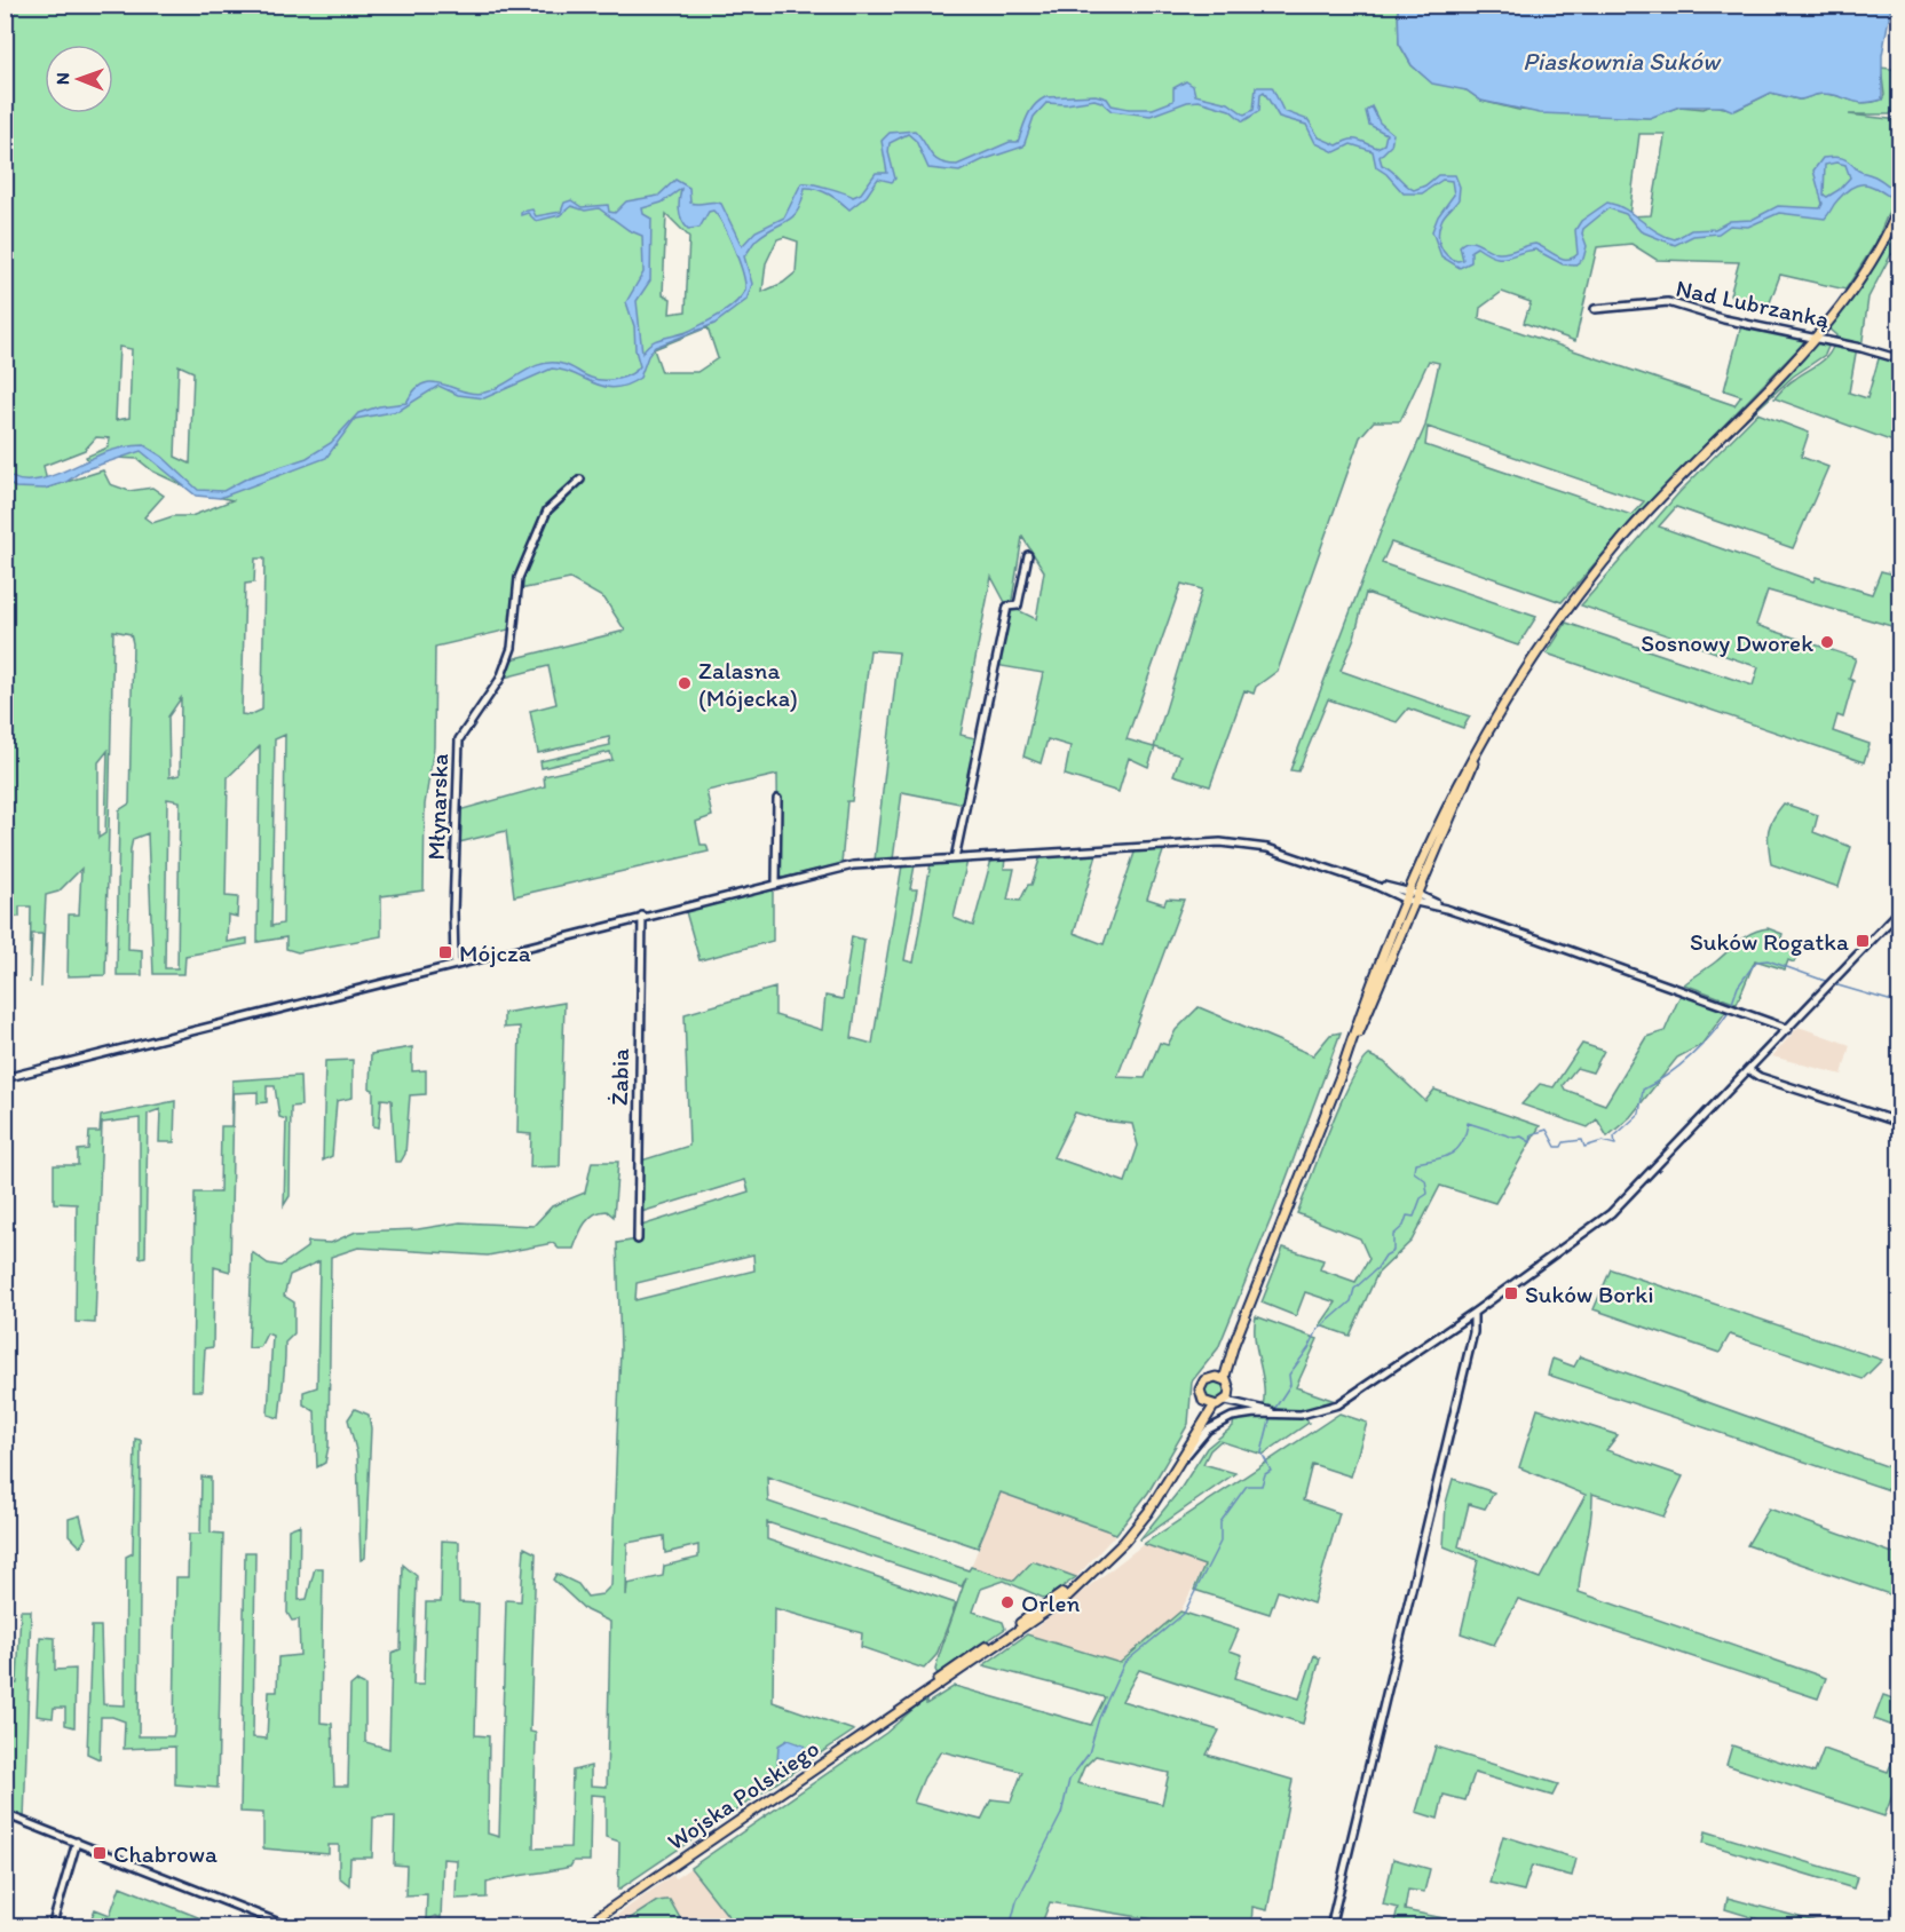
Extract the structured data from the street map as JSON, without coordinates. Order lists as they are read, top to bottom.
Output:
{
  "streets": {
    "main road": ["Wojska Polskiego"],
    "street": ["Nad Lubrzanką", "Młynarska", "Żabia"]
  },
  "water": ["Piaskownia Suków"],
  "places": {
    "other": ["Sosnowy Dworek", "Zalasna (Mójecka)", "Orlen"],
    "transit": [
      "Suków Rogatka",
      "Mójcza",
      "Suków Borki",
      "Chabrowa"
    ]
  },
  "north": "left"
}
